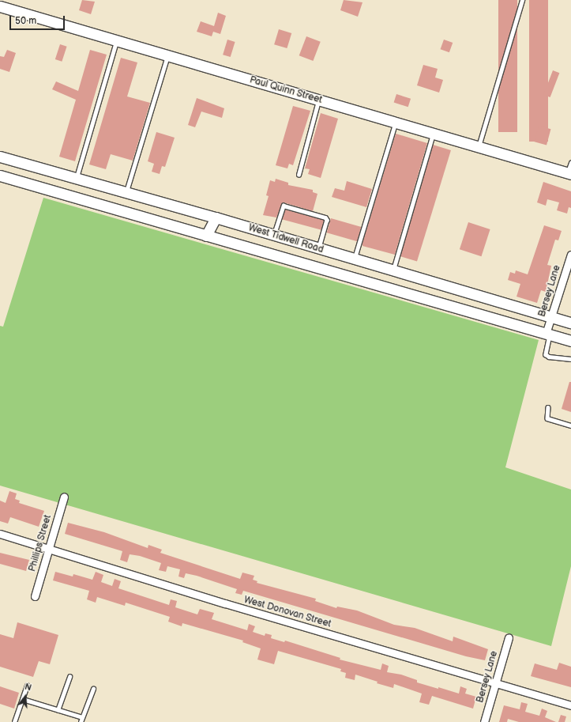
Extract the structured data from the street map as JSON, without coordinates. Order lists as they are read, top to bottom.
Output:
{
  "streets": {
    "main road": ["Paul Quinn Street", "West Tidwell Road"],
    "street": ["Bersey Lane", "Phillips Street", "West Donovan Street"]
  },
  "crossings": [
    ["West Tidwell Road", "Bersey Lane"],
    ["Bersey Lane", "West Donovan Street"],
    ["Phillips Street", "West Donovan Street"]
  ],
  "scale_bar": "50 m",
  "north": "top"
}
